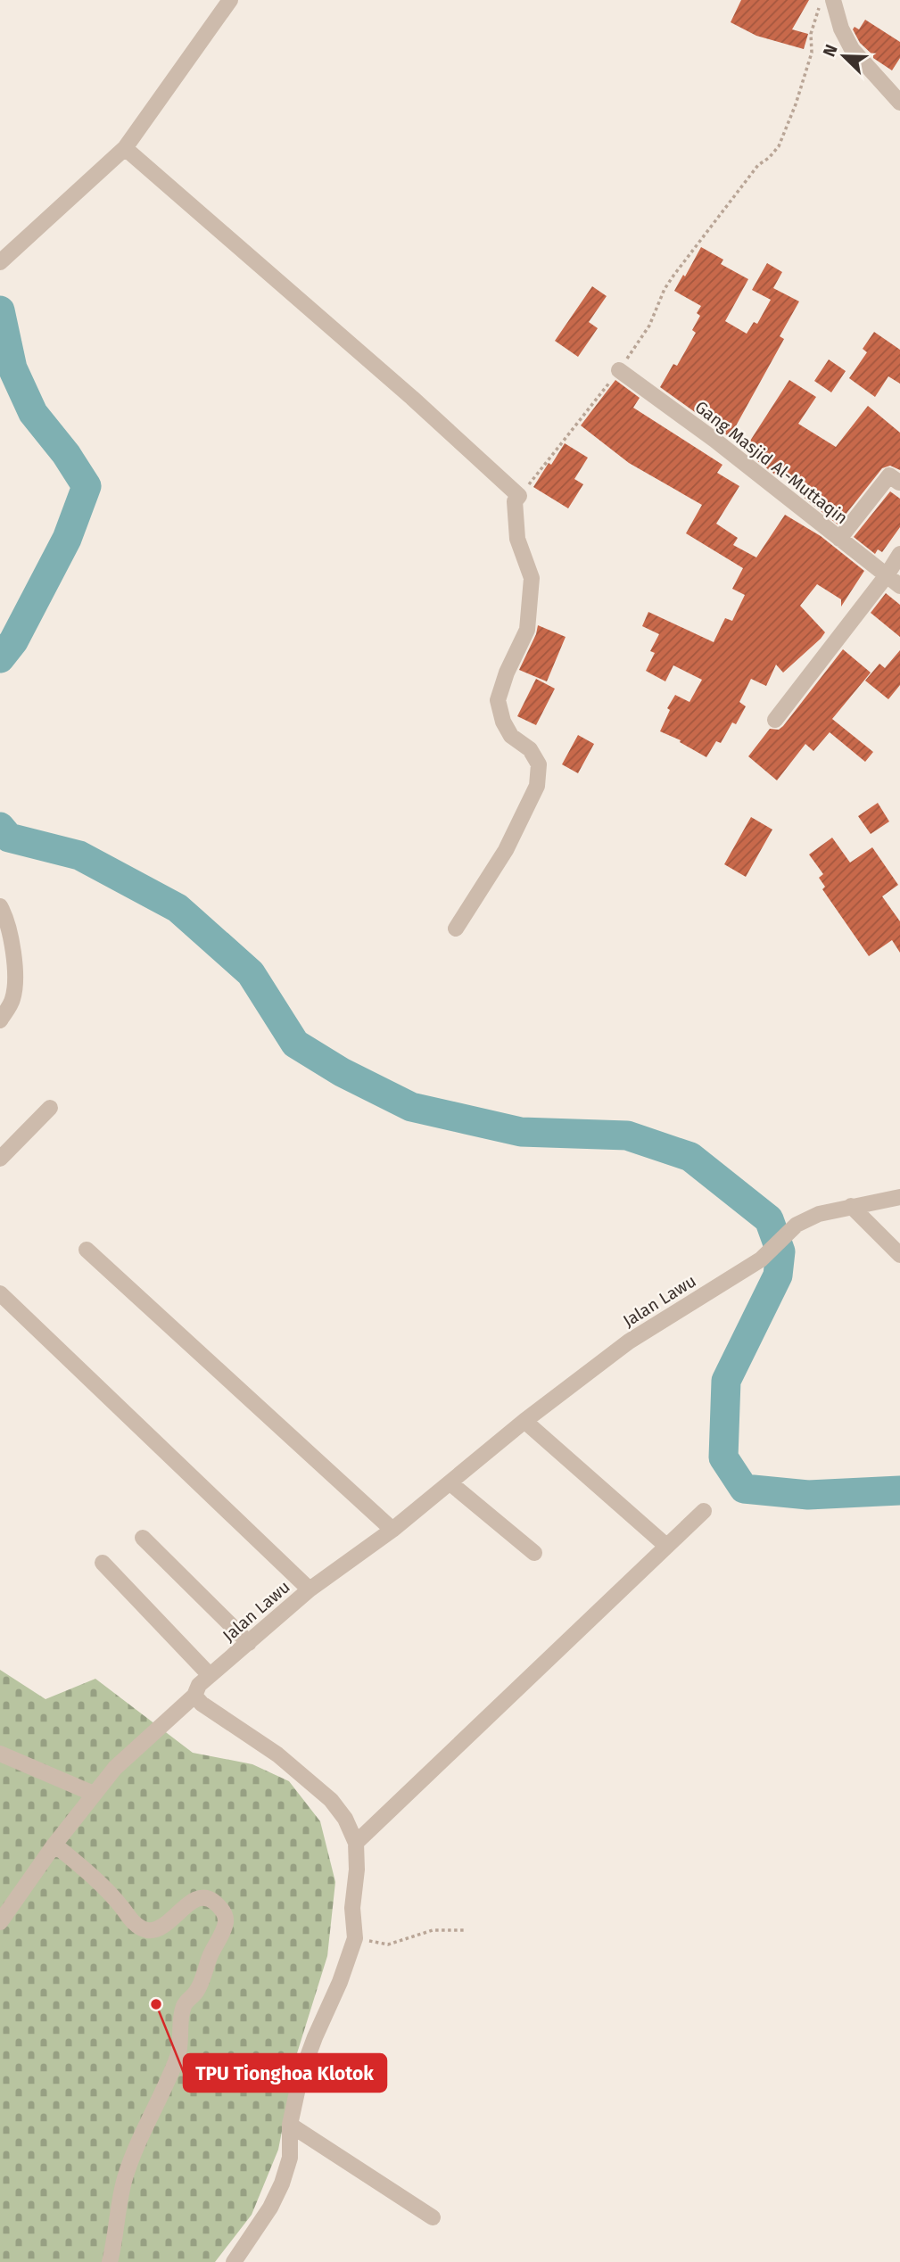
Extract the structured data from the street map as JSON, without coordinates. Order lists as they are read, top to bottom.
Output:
{
  "streets": {
    "street": ["Gang Masjid Al-Muttaqin", "Jalan Lawu"]
  },
  "places": ["TPU Tionghoa Klotok"],
  "north": "top left"
}
